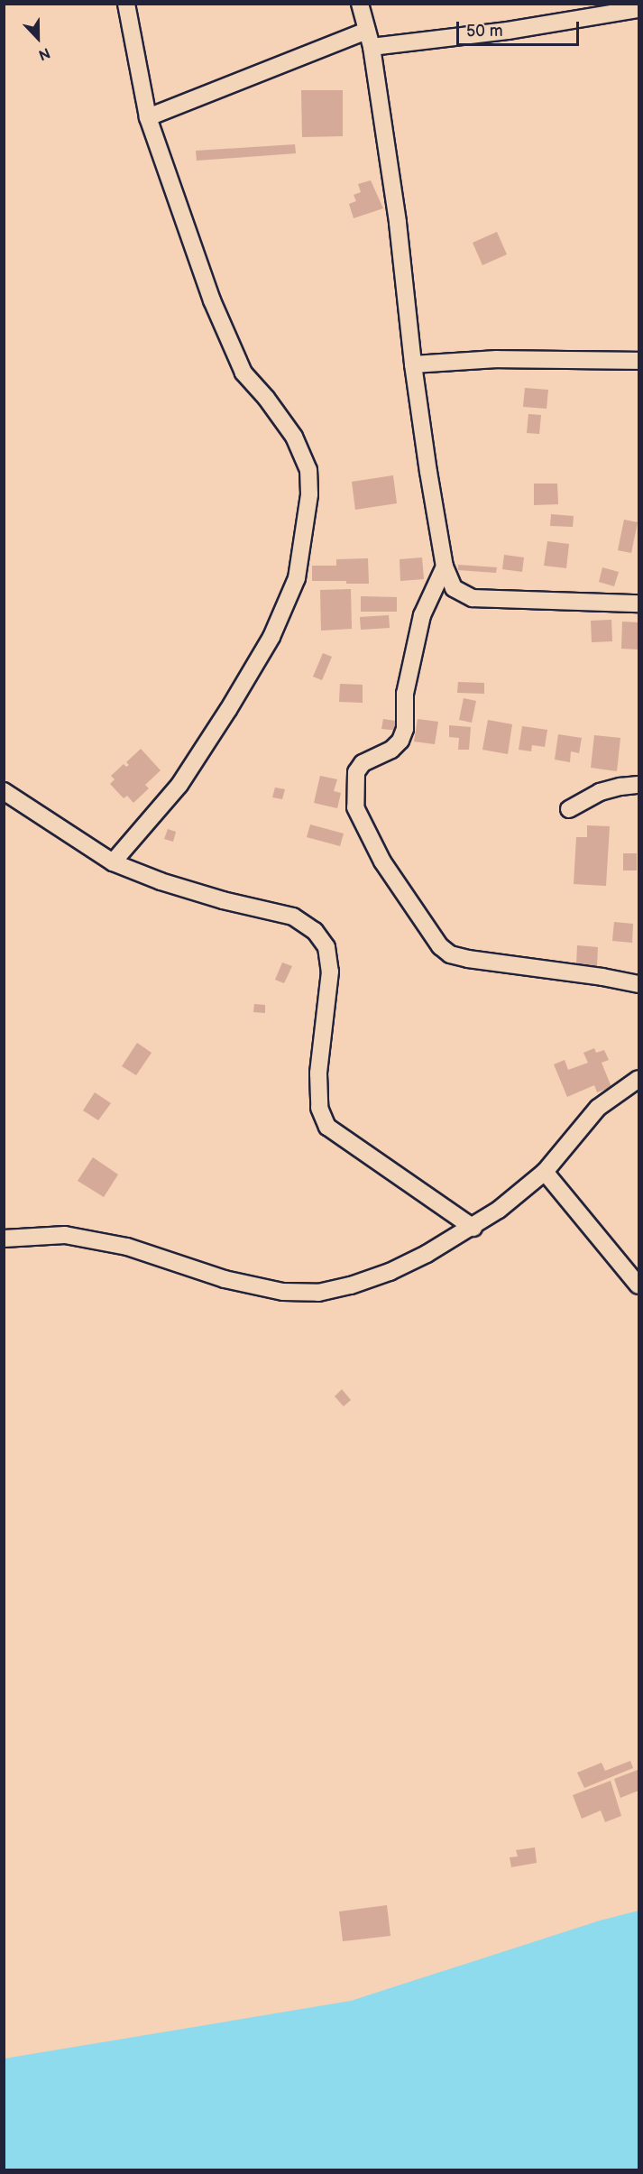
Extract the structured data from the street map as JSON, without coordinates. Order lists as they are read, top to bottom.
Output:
{
  "scale_bar": "50 m",
  "north": "bottom"
}
